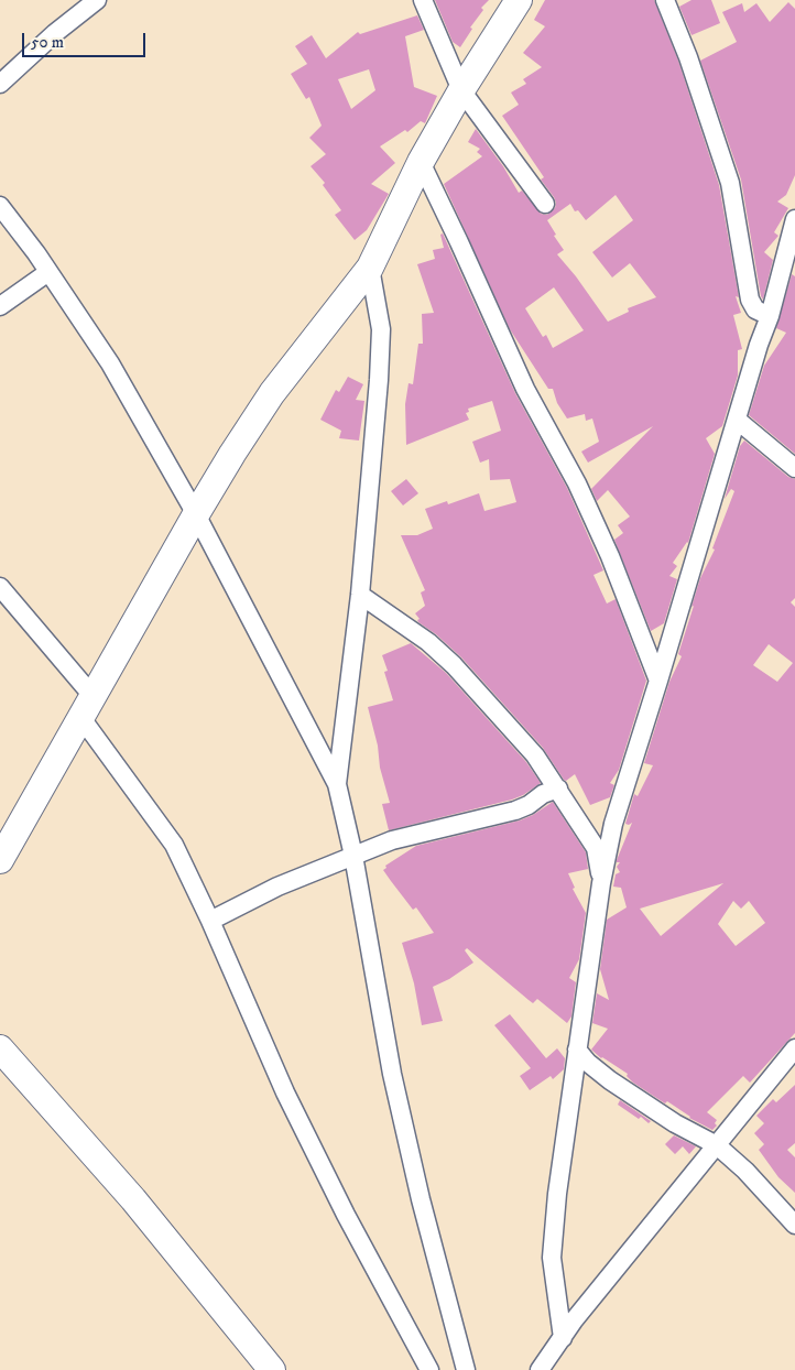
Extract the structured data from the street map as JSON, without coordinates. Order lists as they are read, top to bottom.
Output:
{
  "scale_bar": "50 m"
}
